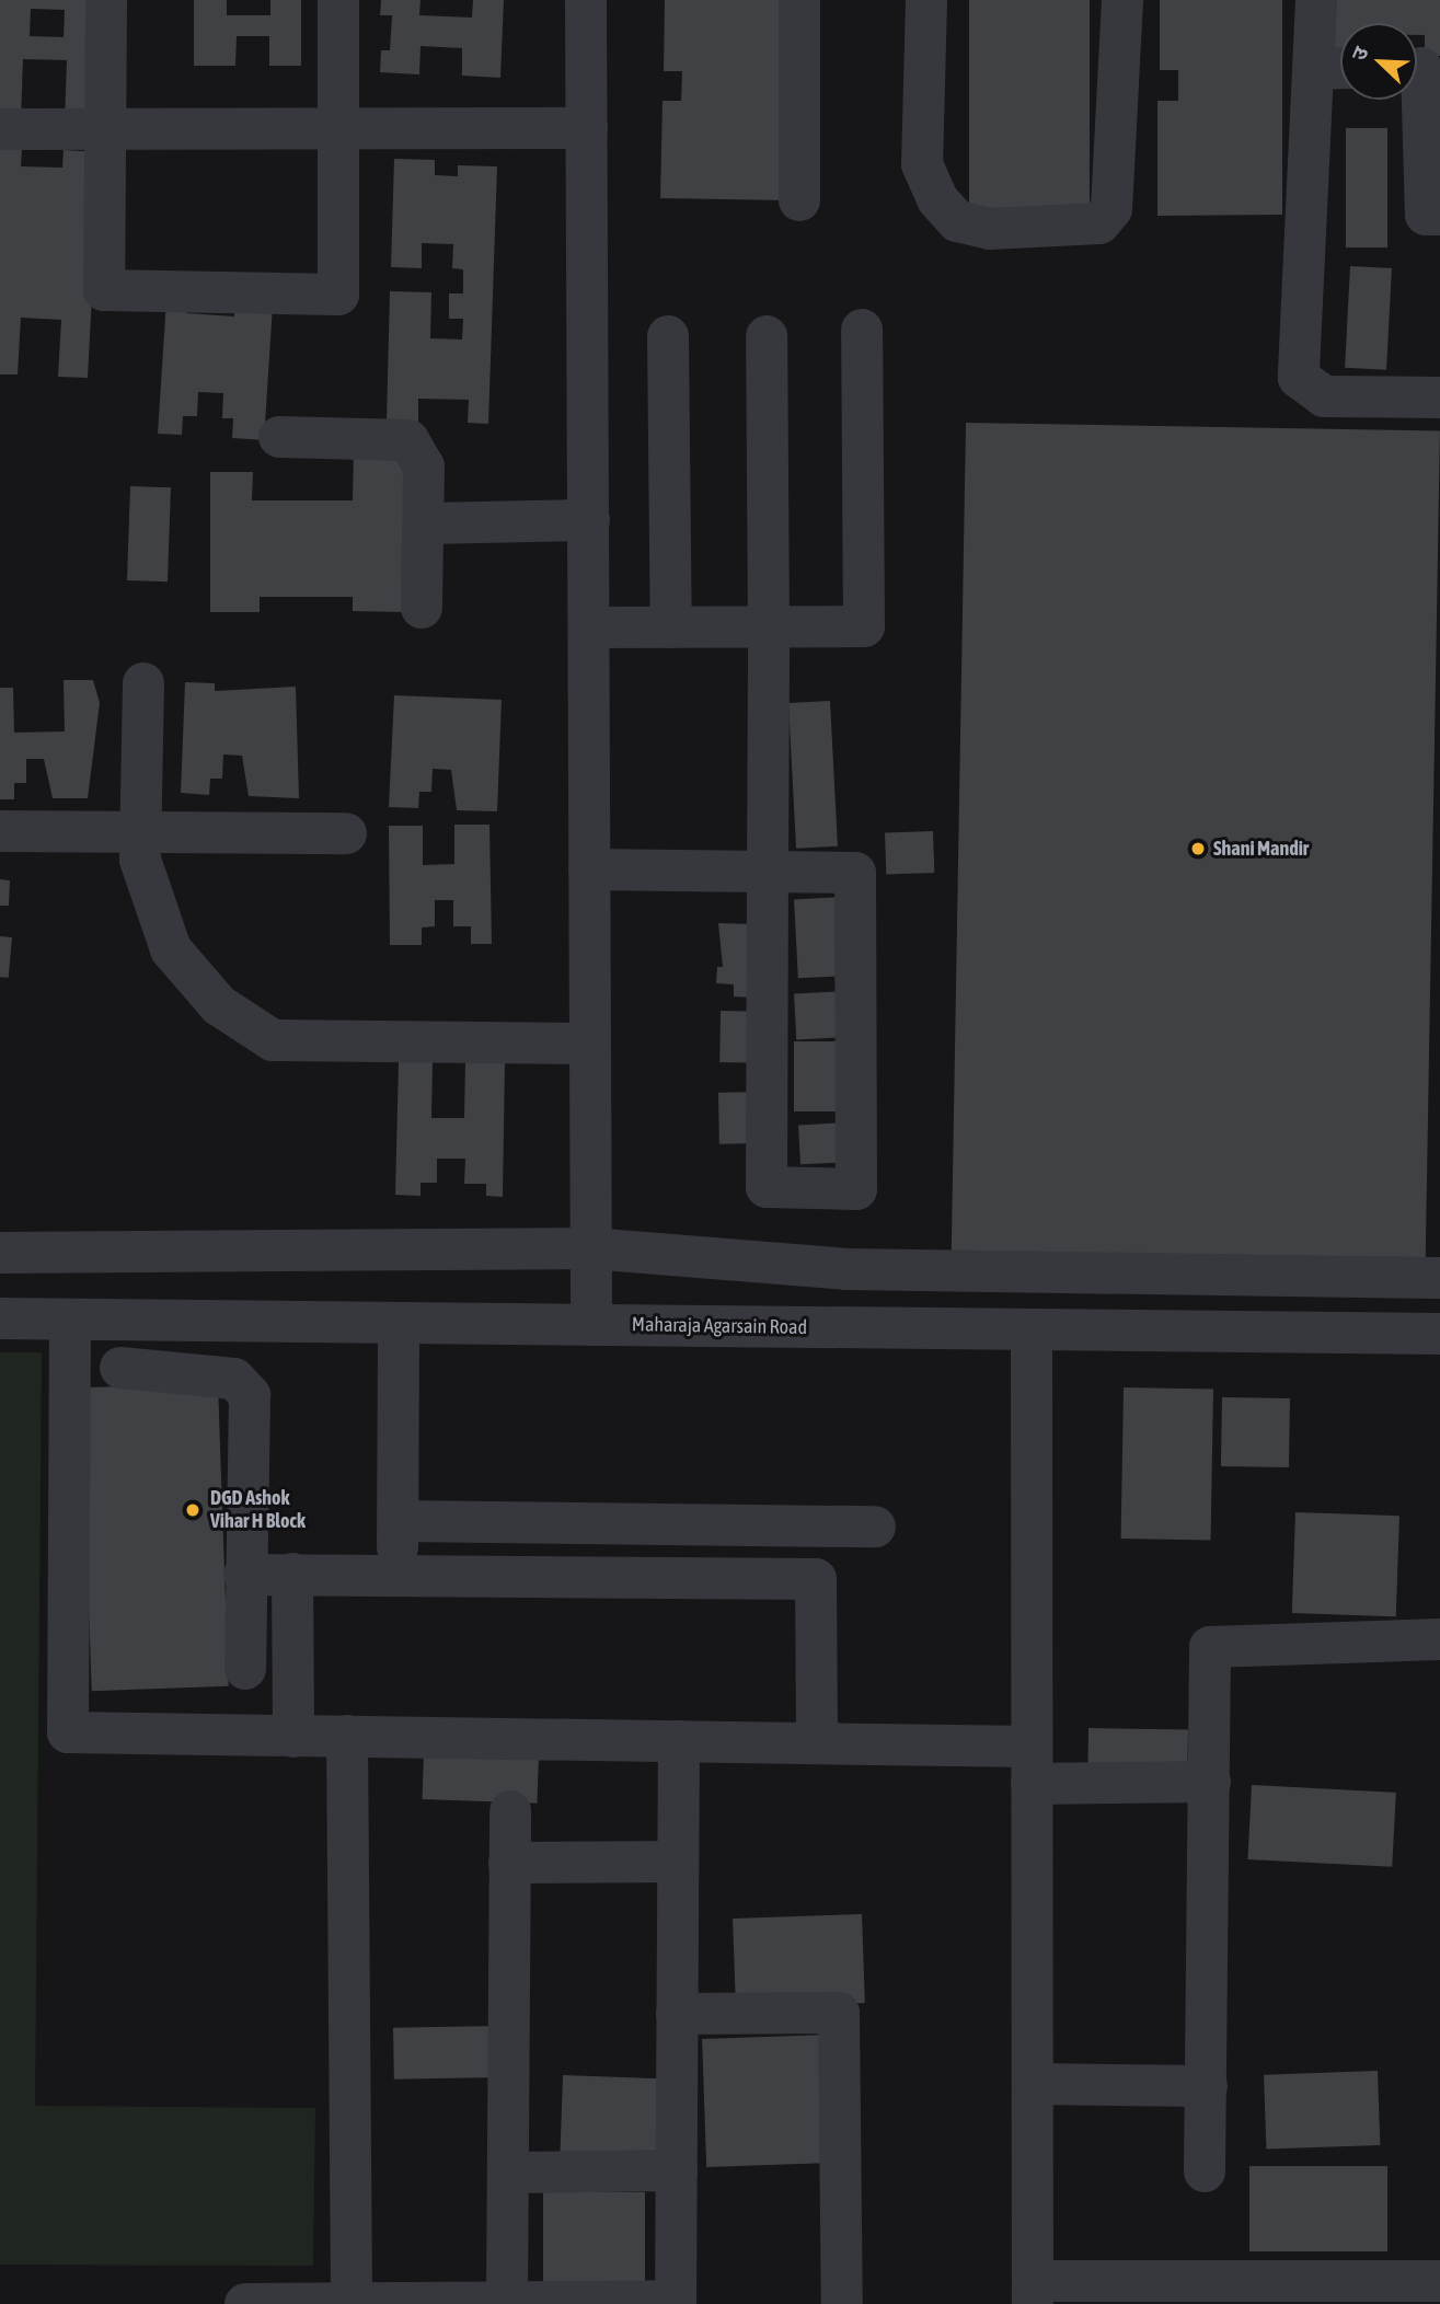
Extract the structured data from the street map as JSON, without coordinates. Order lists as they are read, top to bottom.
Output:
{
  "streets": {
    "street": ["Maharaja Agarsain Road"]
  },
  "places": ["Shani Mandir", "DGD Ashok Vihar H Block"],
  "north": "top left"
}
